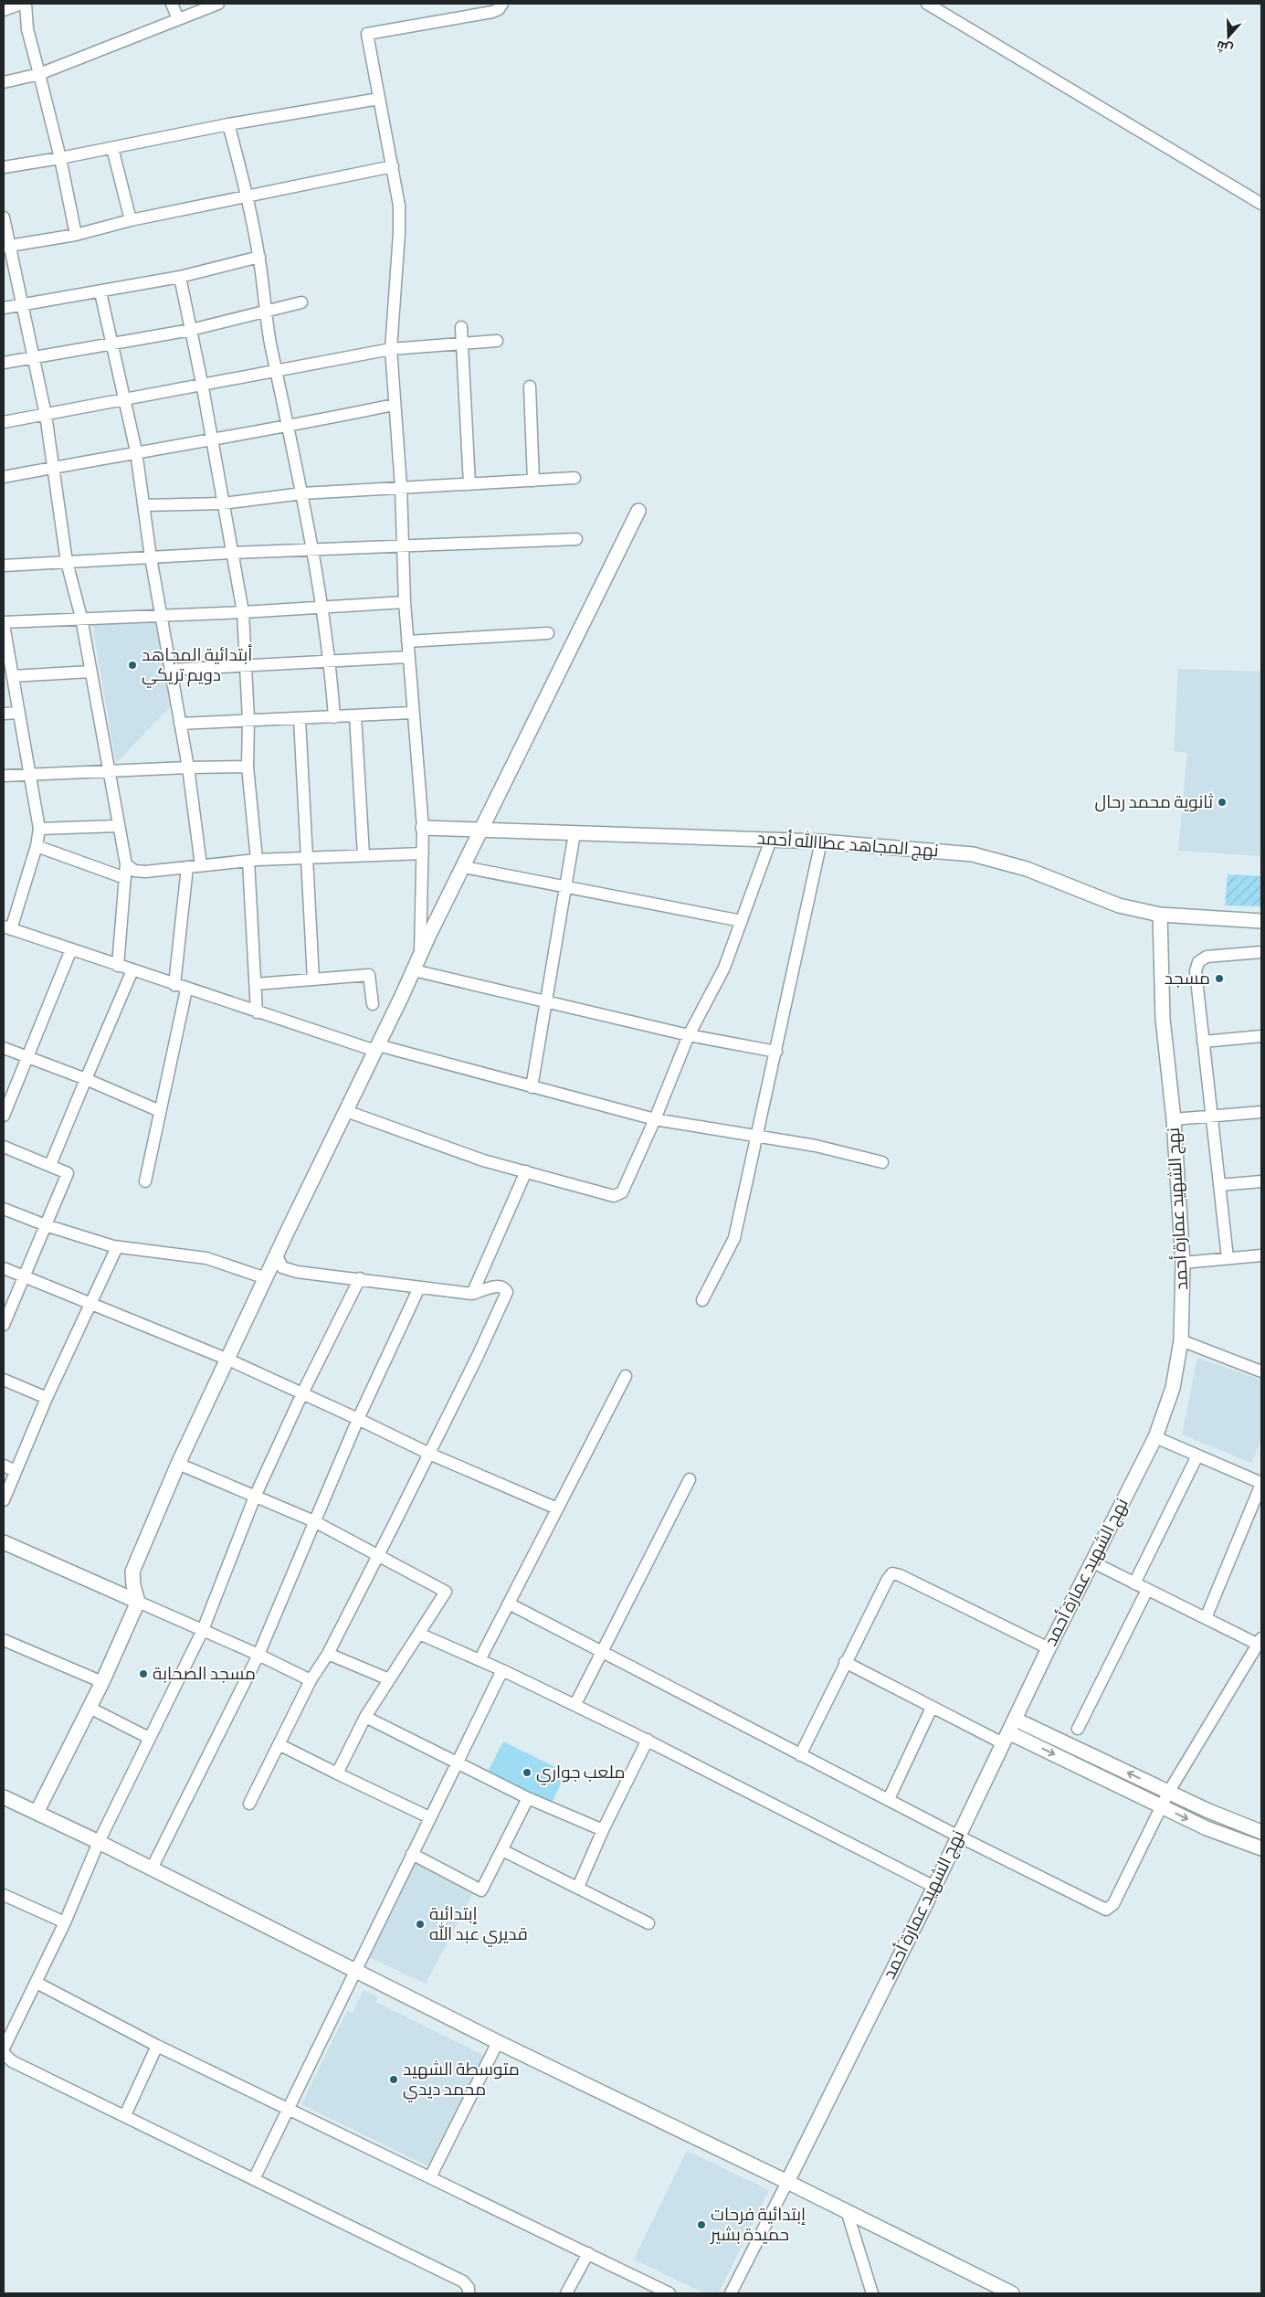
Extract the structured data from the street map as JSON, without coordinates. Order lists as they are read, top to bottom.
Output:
{
  "streets": {
    "street": ["نهج المجاهد عطاالله أحمد", "نهج الشهيد عمارة أحمد"]
  },
  "crossings": [
    ["نهج المجاهد عطاالله أحمد", "نهج الشهيد عمارة أحمد"]
  ],
  "places": [
    "أبتدائية المجاهد دويم تريكي",
    "ثانوية محمد رحال",
    "مسجد",
    "مسجد الصحابة",
    "ملعب جواري",
    "إبتدائية قديري عبد الله",
    "متوسطة الشهيد محمد ديدي",
    "إبتدائية فرحات حميدة بشير"
  ],
  "north": "bottom"
}
